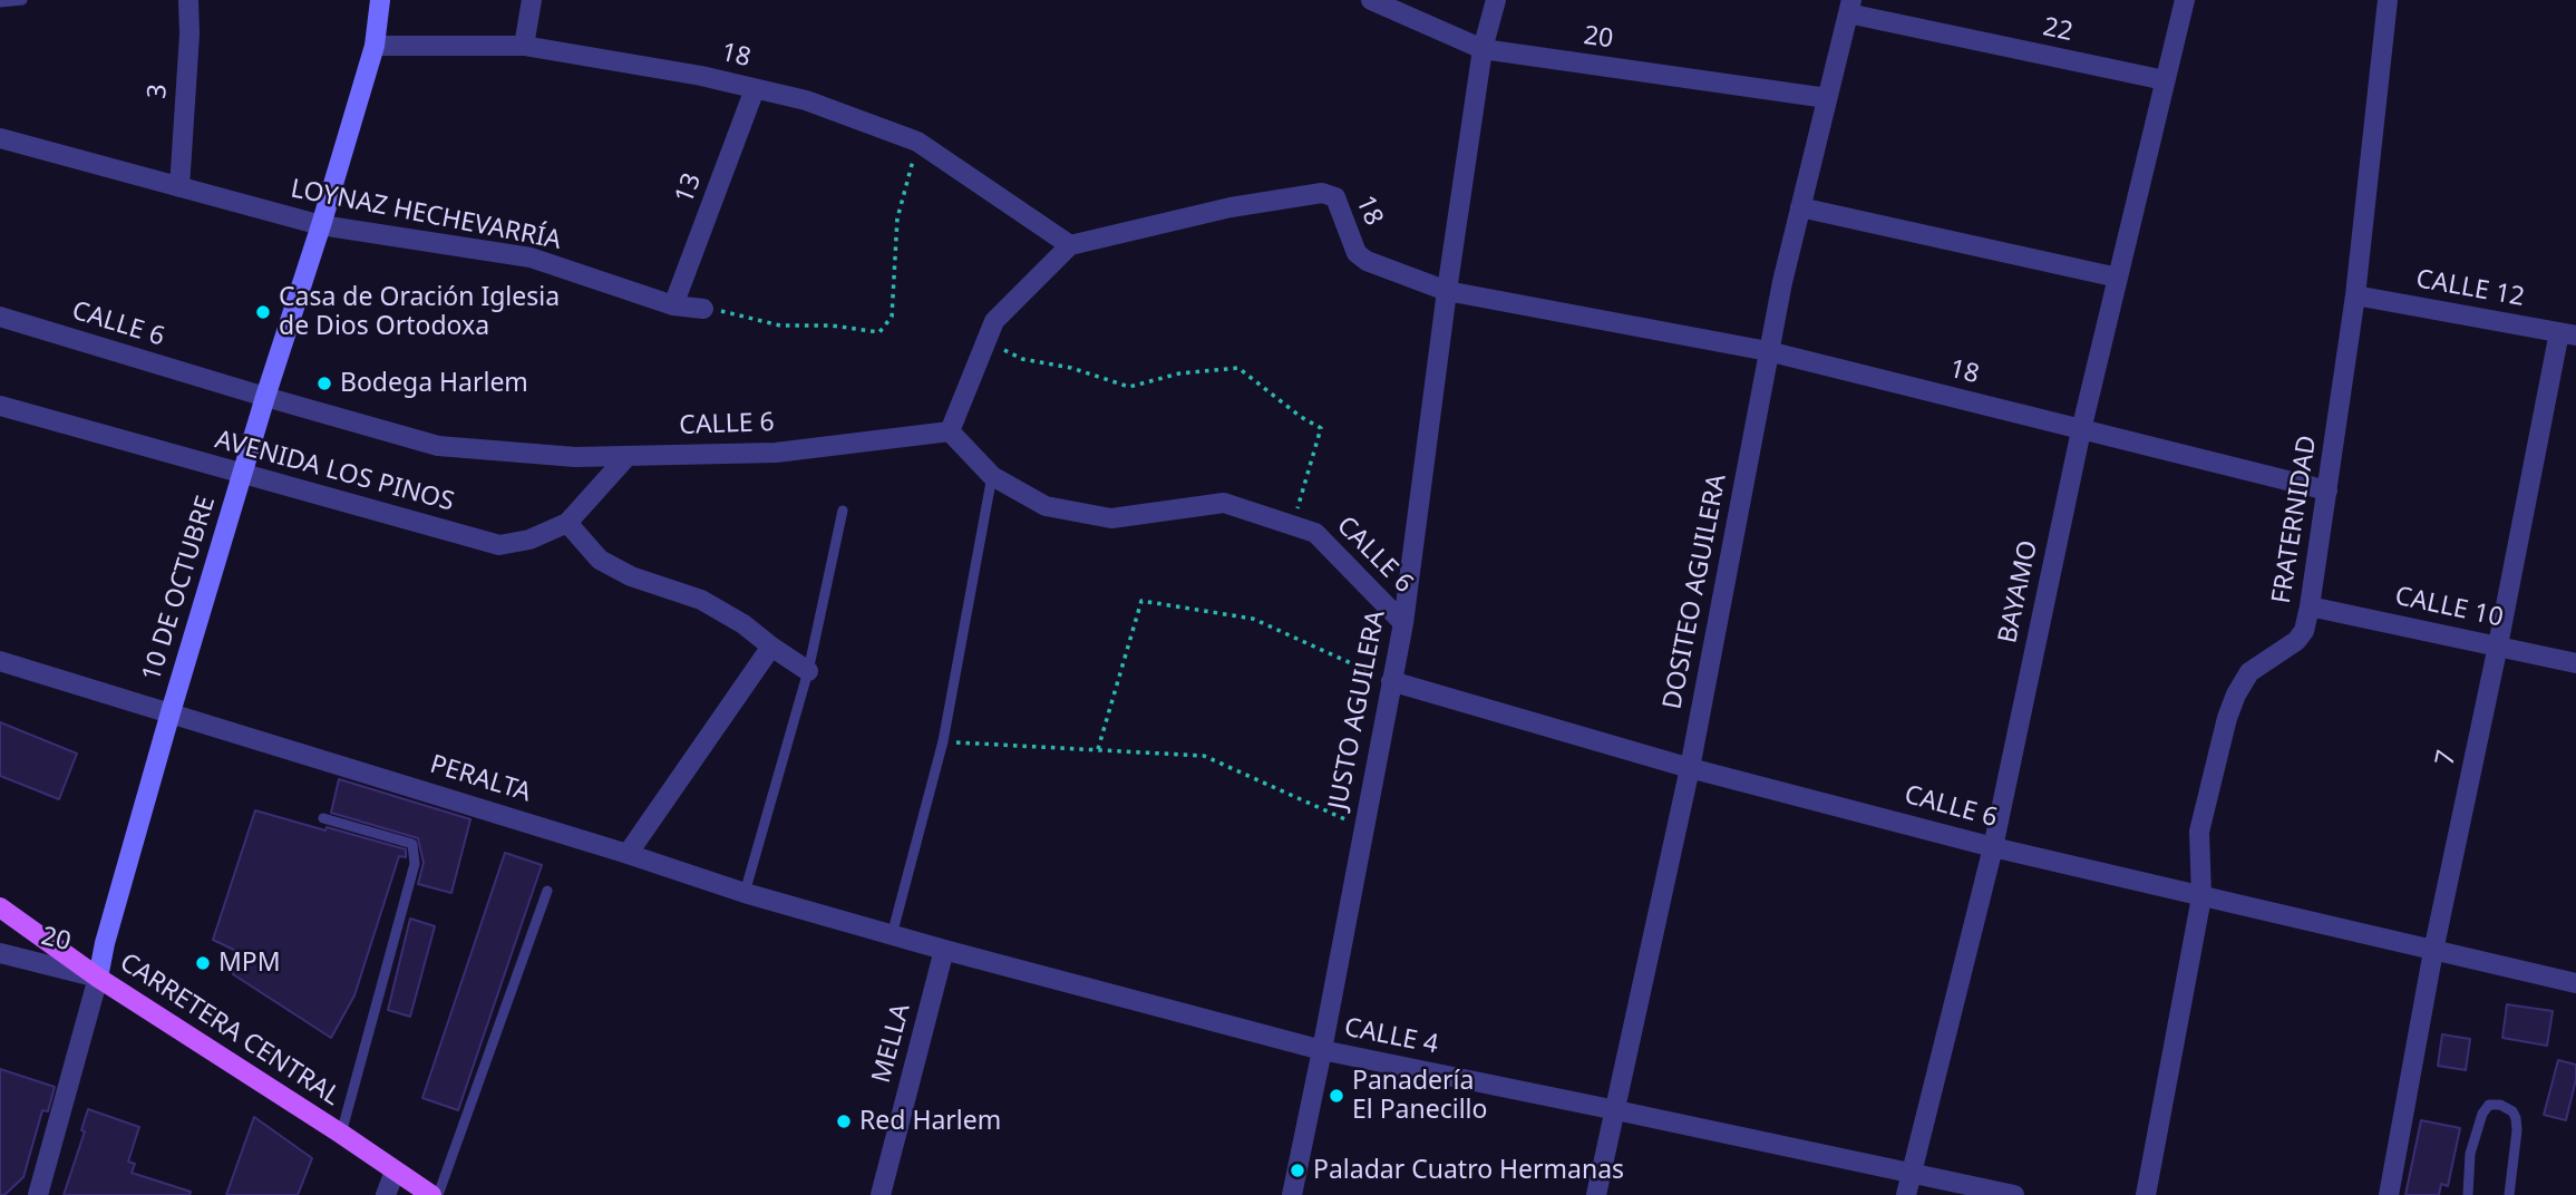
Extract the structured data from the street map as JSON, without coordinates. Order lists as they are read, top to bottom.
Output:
{
  "streets": {
    "main road": ["CARRETERA CENTRAL"],
    "street": [
      "22",
      "20",
      "18",
      "3",
      "13",
      "LOYNAZ HECHEVARRÍA",
      "CALLE 12",
      "CALLE 6",
      "AVENIDA LOS PINOS",
      "FRATERNIDAD",
      "10 DE OCTUBRE",
      "DOSITEO AGUILERA",
      "BAYAMO",
      "CALLE 10",
      "JUSTO AGUILERA",
      "7",
      "PERALTA",
      "CALLE 4",
      "MELLA"
    ]
  },
  "crossings": [
    ["22", "DOSITEO AGUILERA"],
    ["22", "BAYAMO"],
    ["20", "10 DE OCTUBRE"],
    ["20", "DOSITEO AGUILERA"],
    ["20", "JUSTO AGUILERA"],
    ["20", "CARRETERA CENTRAL"],
    ["18", "13"],
    ["18", "FRATERNIDAD"],
    ["18", "10 DE OCTUBRE"],
    ["18", "DOSITEO AGUILERA"],
    ["18", "BAYAMO"],
    ["18", "JUSTO AGUILERA"],
    ["3", "LOYNAZ HECHEVARRÍA"],
    ["13", "LOYNAZ HECHEVARRÍA"],
    ["LOYNAZ HECHEVARRÍA", "10 DE OCTUBRE"],
    ["CALLE 12", "FRATERNIDAD"],
    ["CALLE 12", "7"],
    ["CALLE 6", "AVENIDA LOS PINOS"],
    ["CALLE 6", "FRATERNIDAD"],
    ["CALLE 6", "10 DE OCTUBRE"],
    ["CALLE 6", "DOSITEO AGUILERA"],
    ["CALLE 6", "BAYAMO"],
    ["CALLE 6", "JUSTO AGUILERA"],
    ["CALLE 6", "7"],
    ["AVENIDA LOS PINOS", "10 DE OCTUBRE"],
    ["FRATERNIDAD", "CALLE 10"],
    ["10 DE OCTUBRE", "PERALTA"],
    ["10 DE OCTUBRE", "CARRETERA CENTRAL"],
    ["DOSITEO AGUILERA", "CALLE 4"],
    ["BAYAMO", "CALLE 4"],
    ["CALLE 10", "7"],
    ["JUSTO AGUILERA", "CALLE 4"],
    ["PERALTA", "CALLE 4"],
    ["PERALTA", "MELLA"],
    ["CALLE 4", "MELLA"]
  ],
  "places": [
    "Casa de Oración Iglesia de Dios Ortodoxa",
    "Bodega Harlem",
    "MPM",
    "Panadería El Panecillo",
    "Red Harlem",
    "Paladar Cuatro Hermanas"
  ]
}
